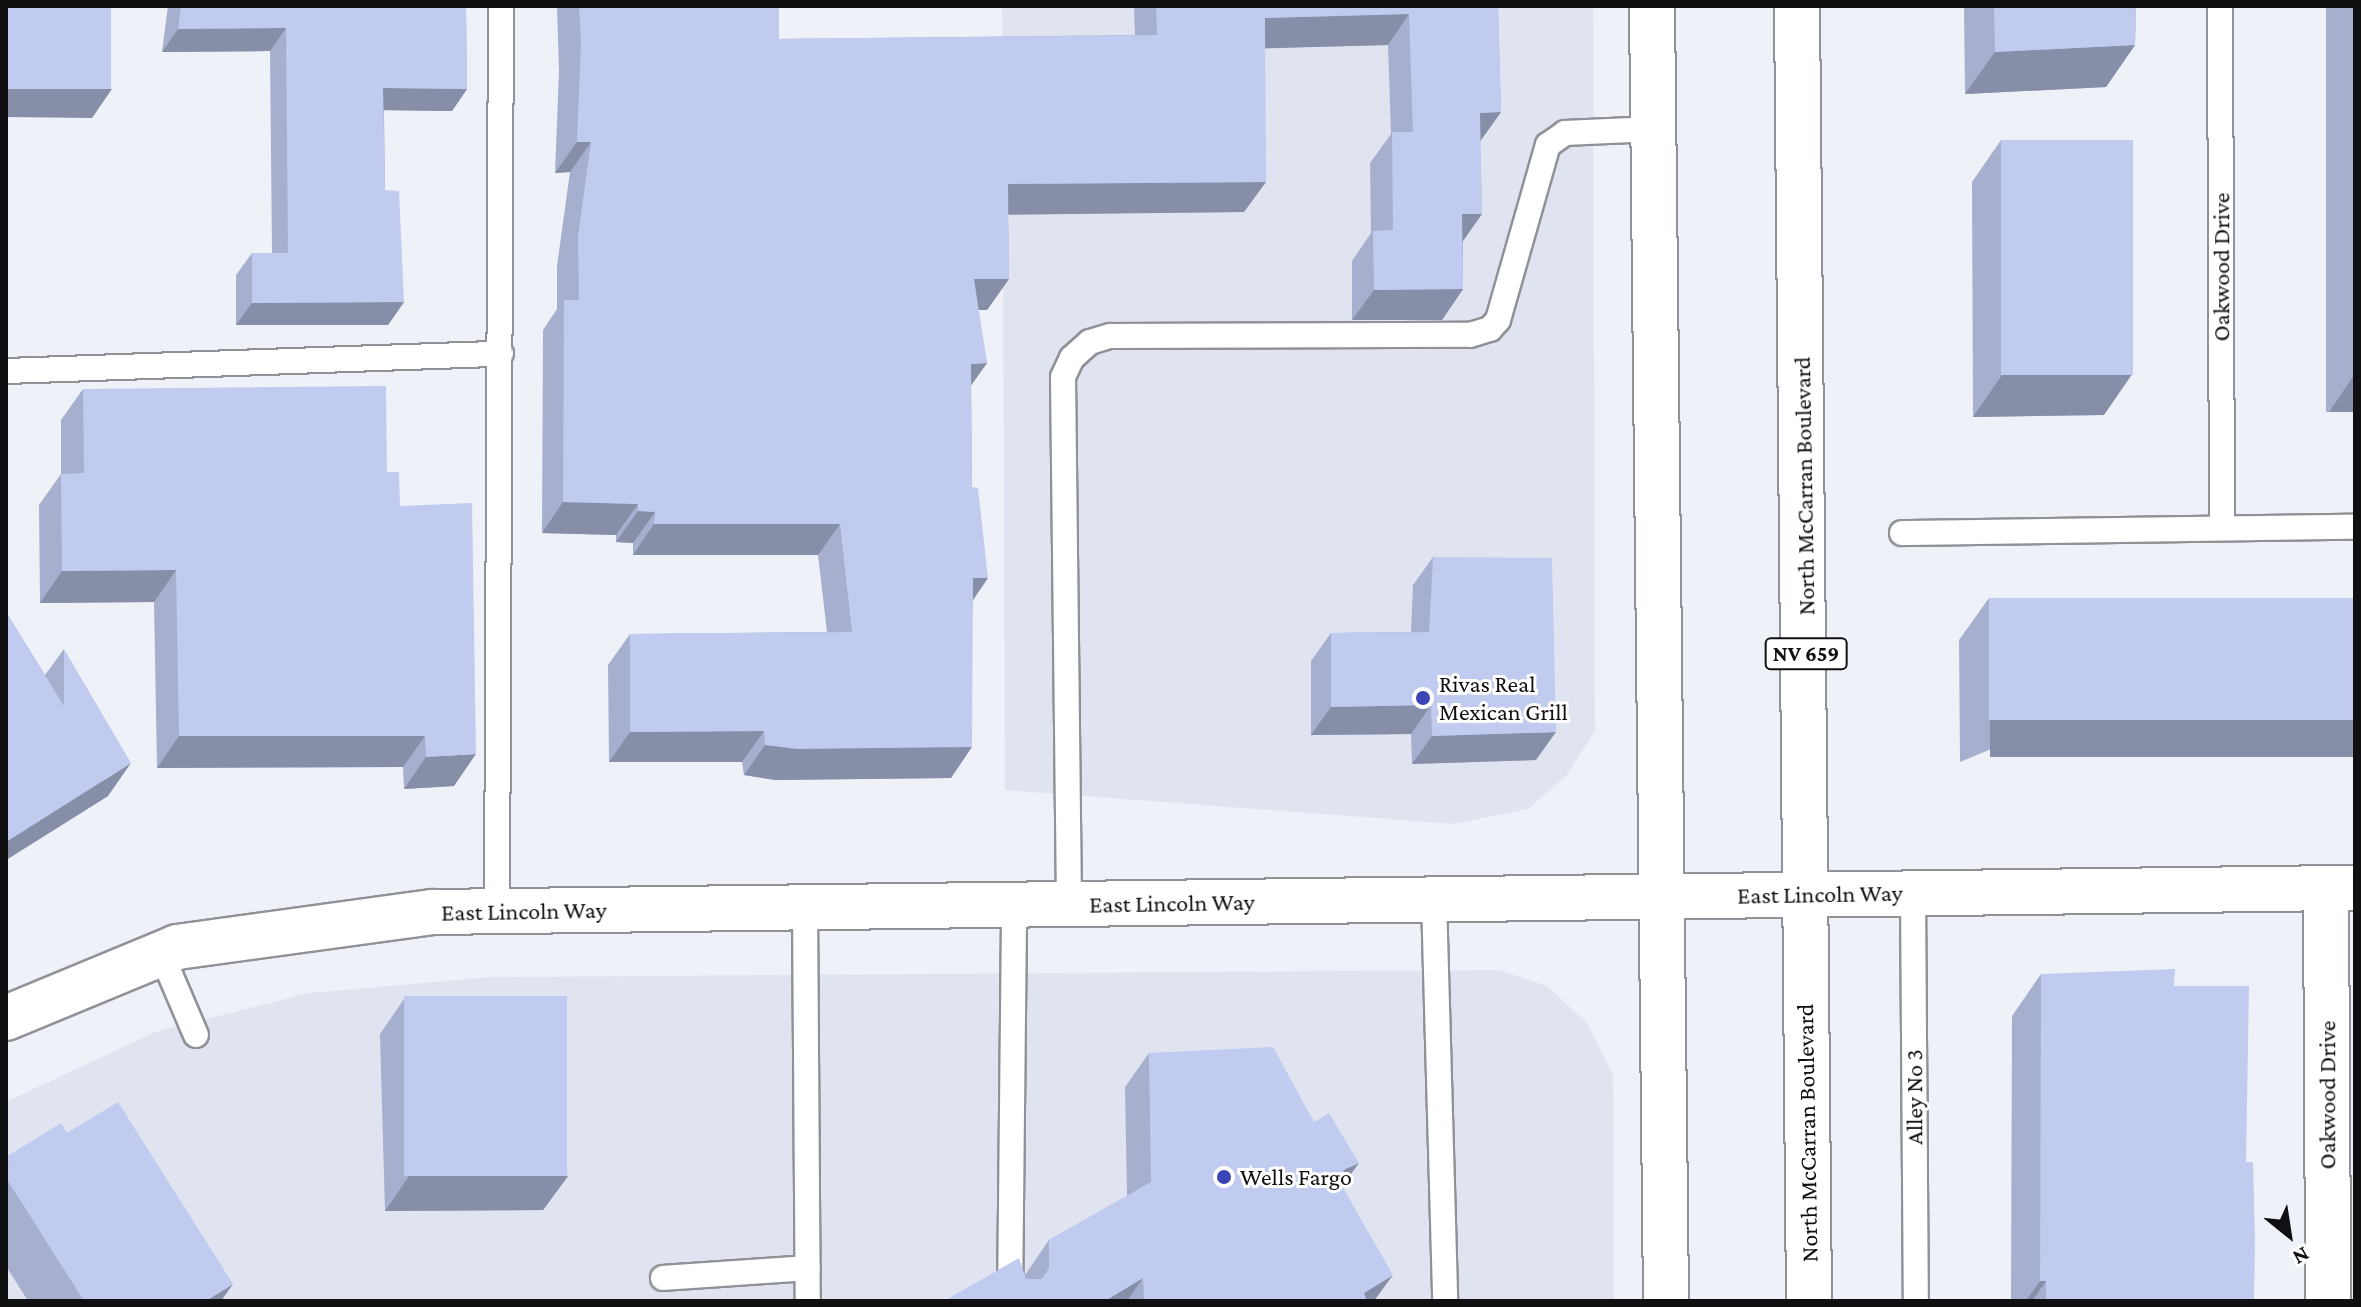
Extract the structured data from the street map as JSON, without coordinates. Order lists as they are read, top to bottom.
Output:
{
  "streets": {
    "street": [
      "Oakwood Drive",
      "North McCarran Boulevard",
      "NV 659",
      "East Lincoln Way"
    ],
    "lane": ["Alley No 3"]
  },
  "crossings": [
    ["Oakwood Drive", "East Lincoln Way"],
    ["North McCarran Boulevard", "East Lincoln Way"],
    ["East Lincoln Way", "Alley No 3"]
  ],
  "places": ["Rivas Real Mexican Grill", "Wells Fargo"],
  "north": "bottom right"
}
